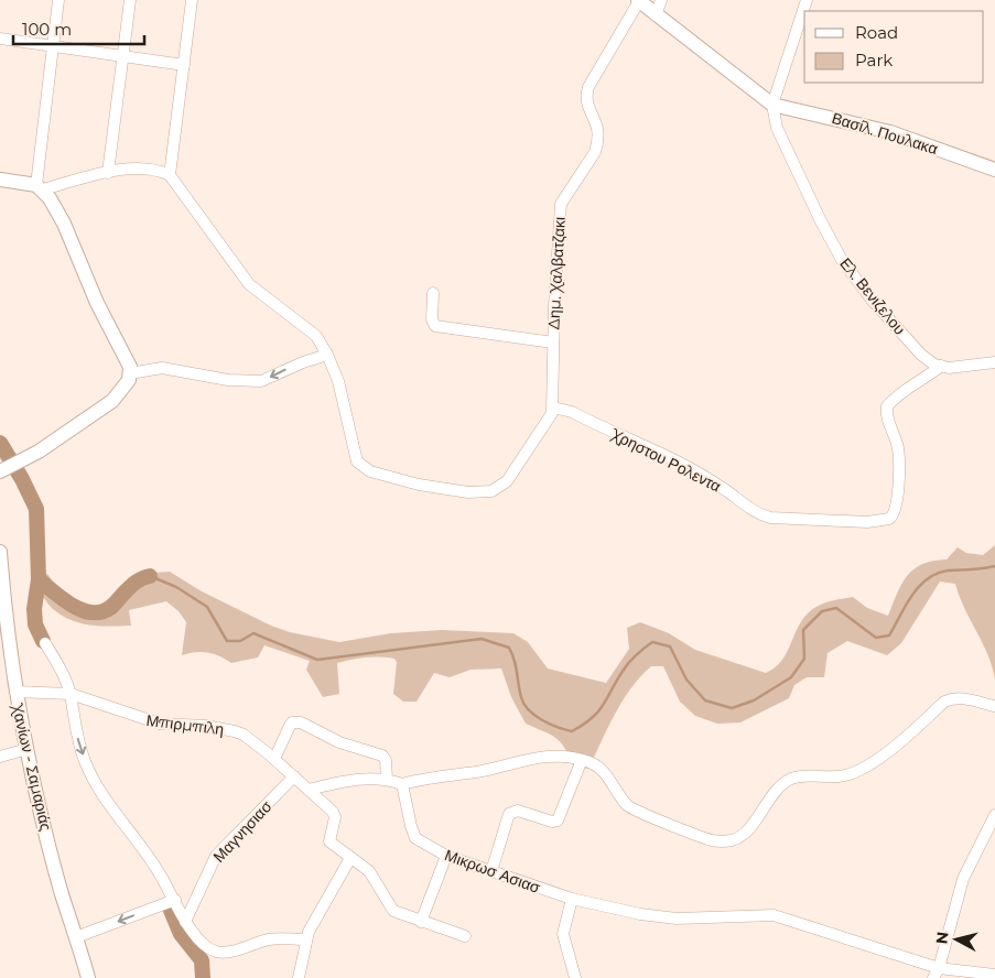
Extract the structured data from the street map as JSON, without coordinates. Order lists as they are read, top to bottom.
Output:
{
  "streets": {
    "main road": ["Βασίλ. Πουλακα", "Χανίων - Σαμαριάς"],
    "street": [
      "Δημ. Χαλβατζακι",
      "Ελ. Βενιζελου",
      "Χρηστου Ρολεντα",
      "Μπιρμπιλη",
      "Μαγνησιασ",
      "Μικρωσ Ασιασ"
    ]
  },
  "crossings": [
    ["Βασίλ. Πουλακα", "Ελ. Βενιζελου"],
    ["Δημ. Χαλβατζακι", "Χρηστου Ρολεντα"],
    ["Ελ. Βενιζελου", "Χρηστου Ρολεντα"],
    ["Μπιρμπιλη", "Χανίων - Σαμαριάς"],
    ["Μπιρμπιλη", "Μαγνησιασ"]
  ],
  "legend": ["Road", "Park"],
  "scale_bar": "100 m",
  "north": "left"
}
